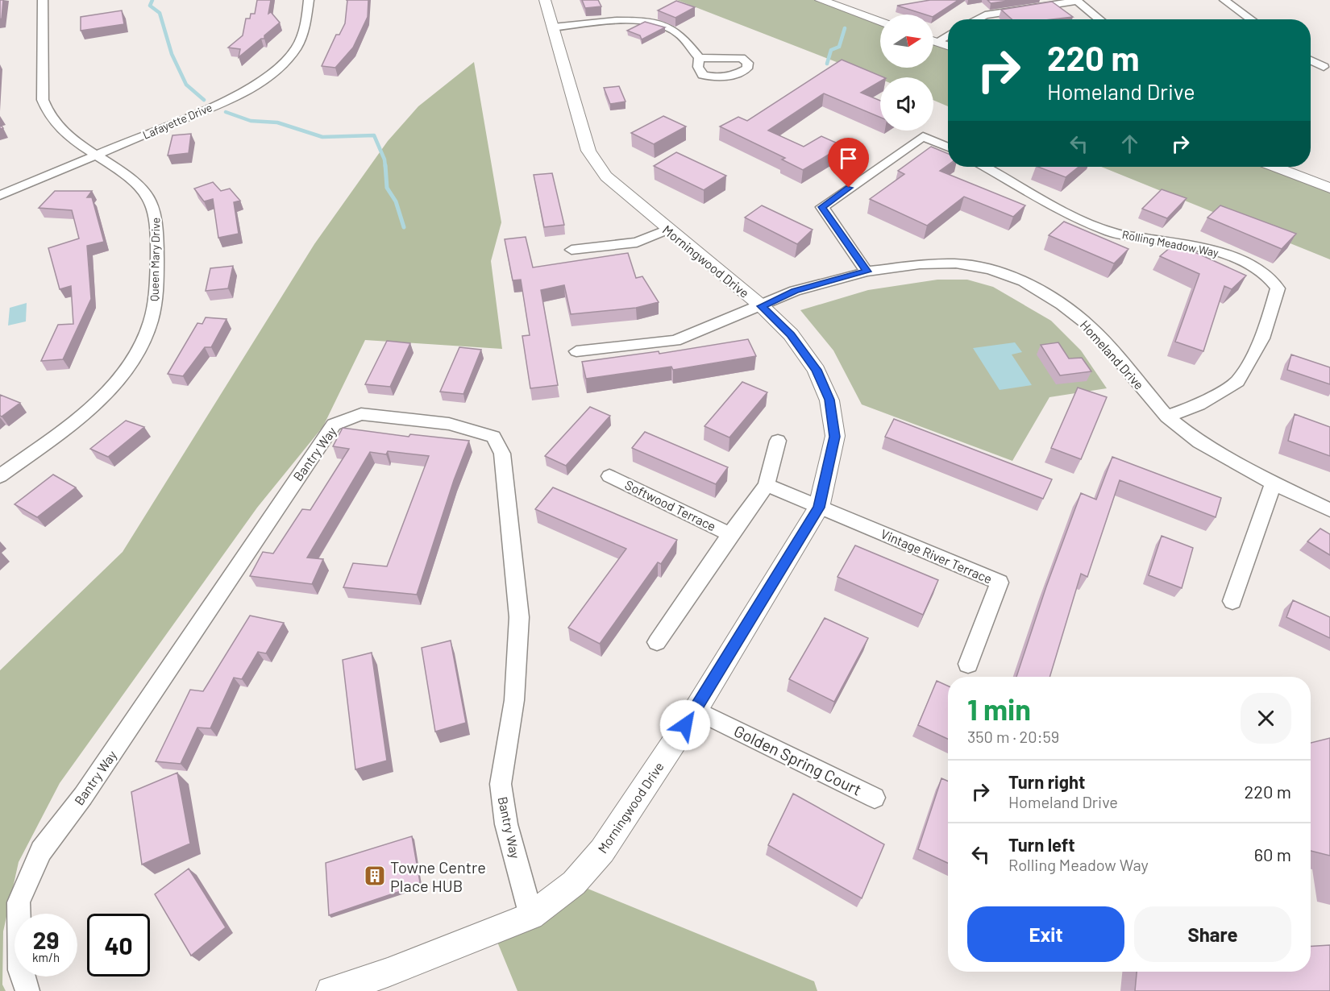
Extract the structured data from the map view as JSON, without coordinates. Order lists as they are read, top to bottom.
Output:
{
  "streets": {
    "street": [
      "Lafayette Drive",
      "Rolling Meadow Way",
      "Queen Mary Drive",
      "Morningwood Drive",
      "Homeland Drive",
      "Bantry Way",
      "Softwood Terrace",
      "Vintage River Terrace",
      "Golden Spring Court"
    ]
  },
  "crossings": [
    ["Lafayette Drive", "Queen Mary Drive"],
    ["Rolling Meadow Way", "Homeland Drive"],
    ["Morningwood Drive", "Homeland Drive"],
    ["Morningwood Drive", "Bantry Way"],
    ["Morningwood Drive", "Vintage River Terrace"],
    ["Morningwood Drive", "Golden Spring Court"]
  ],
  "places": {
    "building": ["Towne Centre Place HUB"]
  },
  "north": "right",
  "page": {
    "turn": ["220 m", "Homeland Drive"],
    "heading": ["1 min", "350 m · 20:59"],
    "list": [
      {
        "name": "Turn right",
        "note": "Homeland Drive",
        "value": "220 m"
      },
      {
        "name": "Turn left",
        "note": "Rolling Meadow Way",
        "value": "60 m"
      }
    ],
    "buttons": ["Exit", "Share"],
    "speed": "29 km/h",
    "limit": "40"
  }
}
